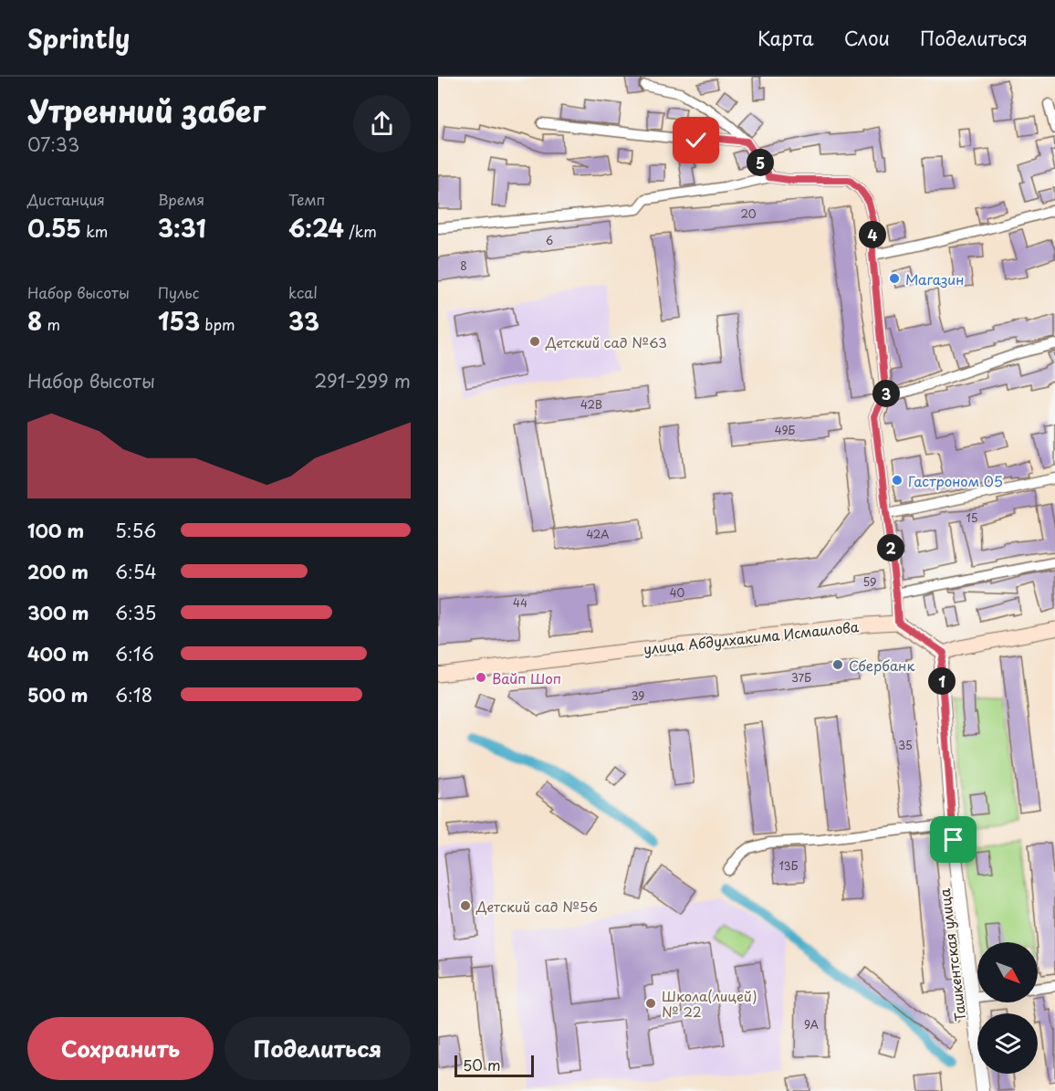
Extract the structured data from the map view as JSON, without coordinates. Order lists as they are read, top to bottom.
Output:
{
  "streets": {
    "main road": ["улица Абдулхакима Исмаилова"],
    "street": ["Ташкентская улица"]
  },
  "places": [
    "Магазин",
    "Детский сад №63",
    "Гастроном 05",
    "Сбербанк",
    "Вайп Шоп",
    "Детский сад №56",
    "Школа(лицей) № 22"
  ],
  "house_numbers": [
    "20",
    "6",
    "8",
    "42В",
    "49Б",
    "15",
    "42А",
    "59",
    "40",
    "44",
    "37Б",
    "39",
    "35",
    "13Б",
    "9А"
  ],
  "scale_bar": "50 m",
  "north": "bottom right",
  "page": {
    "header": "Sprintly",
    "nav": ["Карта", "Слои", "Поделиться"],
    "heading": ["Утренний забег", "07:33"],
    "pins": [
      "5",
      "4",
      "3",
      "2",
      "1"
    ],
    "stats": [
      ["Дистанция", "0.55 km"],
      ["Время", "3:31"],
      ["Темп", "6:24 /km"],
      ["Набор высоты", "8 m"],
      ["Пульс", "153 bpm"],
      ["kcal", "33"]
    ],
    "chart": ["Набор высоты", "291–299 m"],
    "list": [
      {
        "name": "100 m",
        "note": "5:56"
      },
      {
        "name": "200 m",
        "note": "6:54"
      },
      {
        "name": "300 m",
        "note": "6:35"
      },
      {
        "name": "400 m",
        "note": "6:16"
      },
      {
        "name": "500 m",
        "note": "6:18"
      }
    ],
    "buttons": ["Сохранить", "Поделиться"],
    "scale": "50 m"
  }
}
